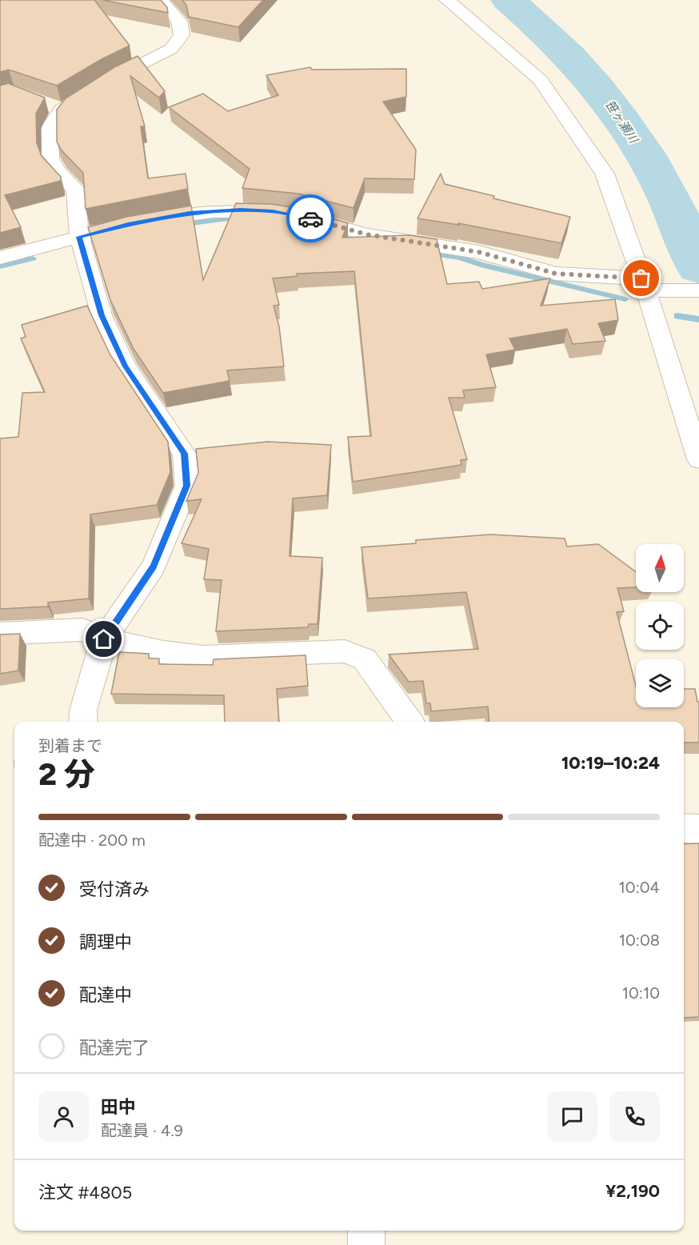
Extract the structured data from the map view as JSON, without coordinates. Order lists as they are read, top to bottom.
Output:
{
  "water": ["笹ヶ瀬川"],
  "north": "top",
  "page": {
    "heading": ["2 分", "到着まで", "10:19–10:24"],
    "panel": [
      "田中",
      "配達員 · 4.9",
      "注文 #4805",
      "¥2,190"
    ],
    "bar": "配達中 · 200 m",
    "list": [
      ["受付済み", "10:04"],
      ["調理中", "10:08"],
      ["配達中", "10:10"],
      "配達完了"
    ]
  }
}
